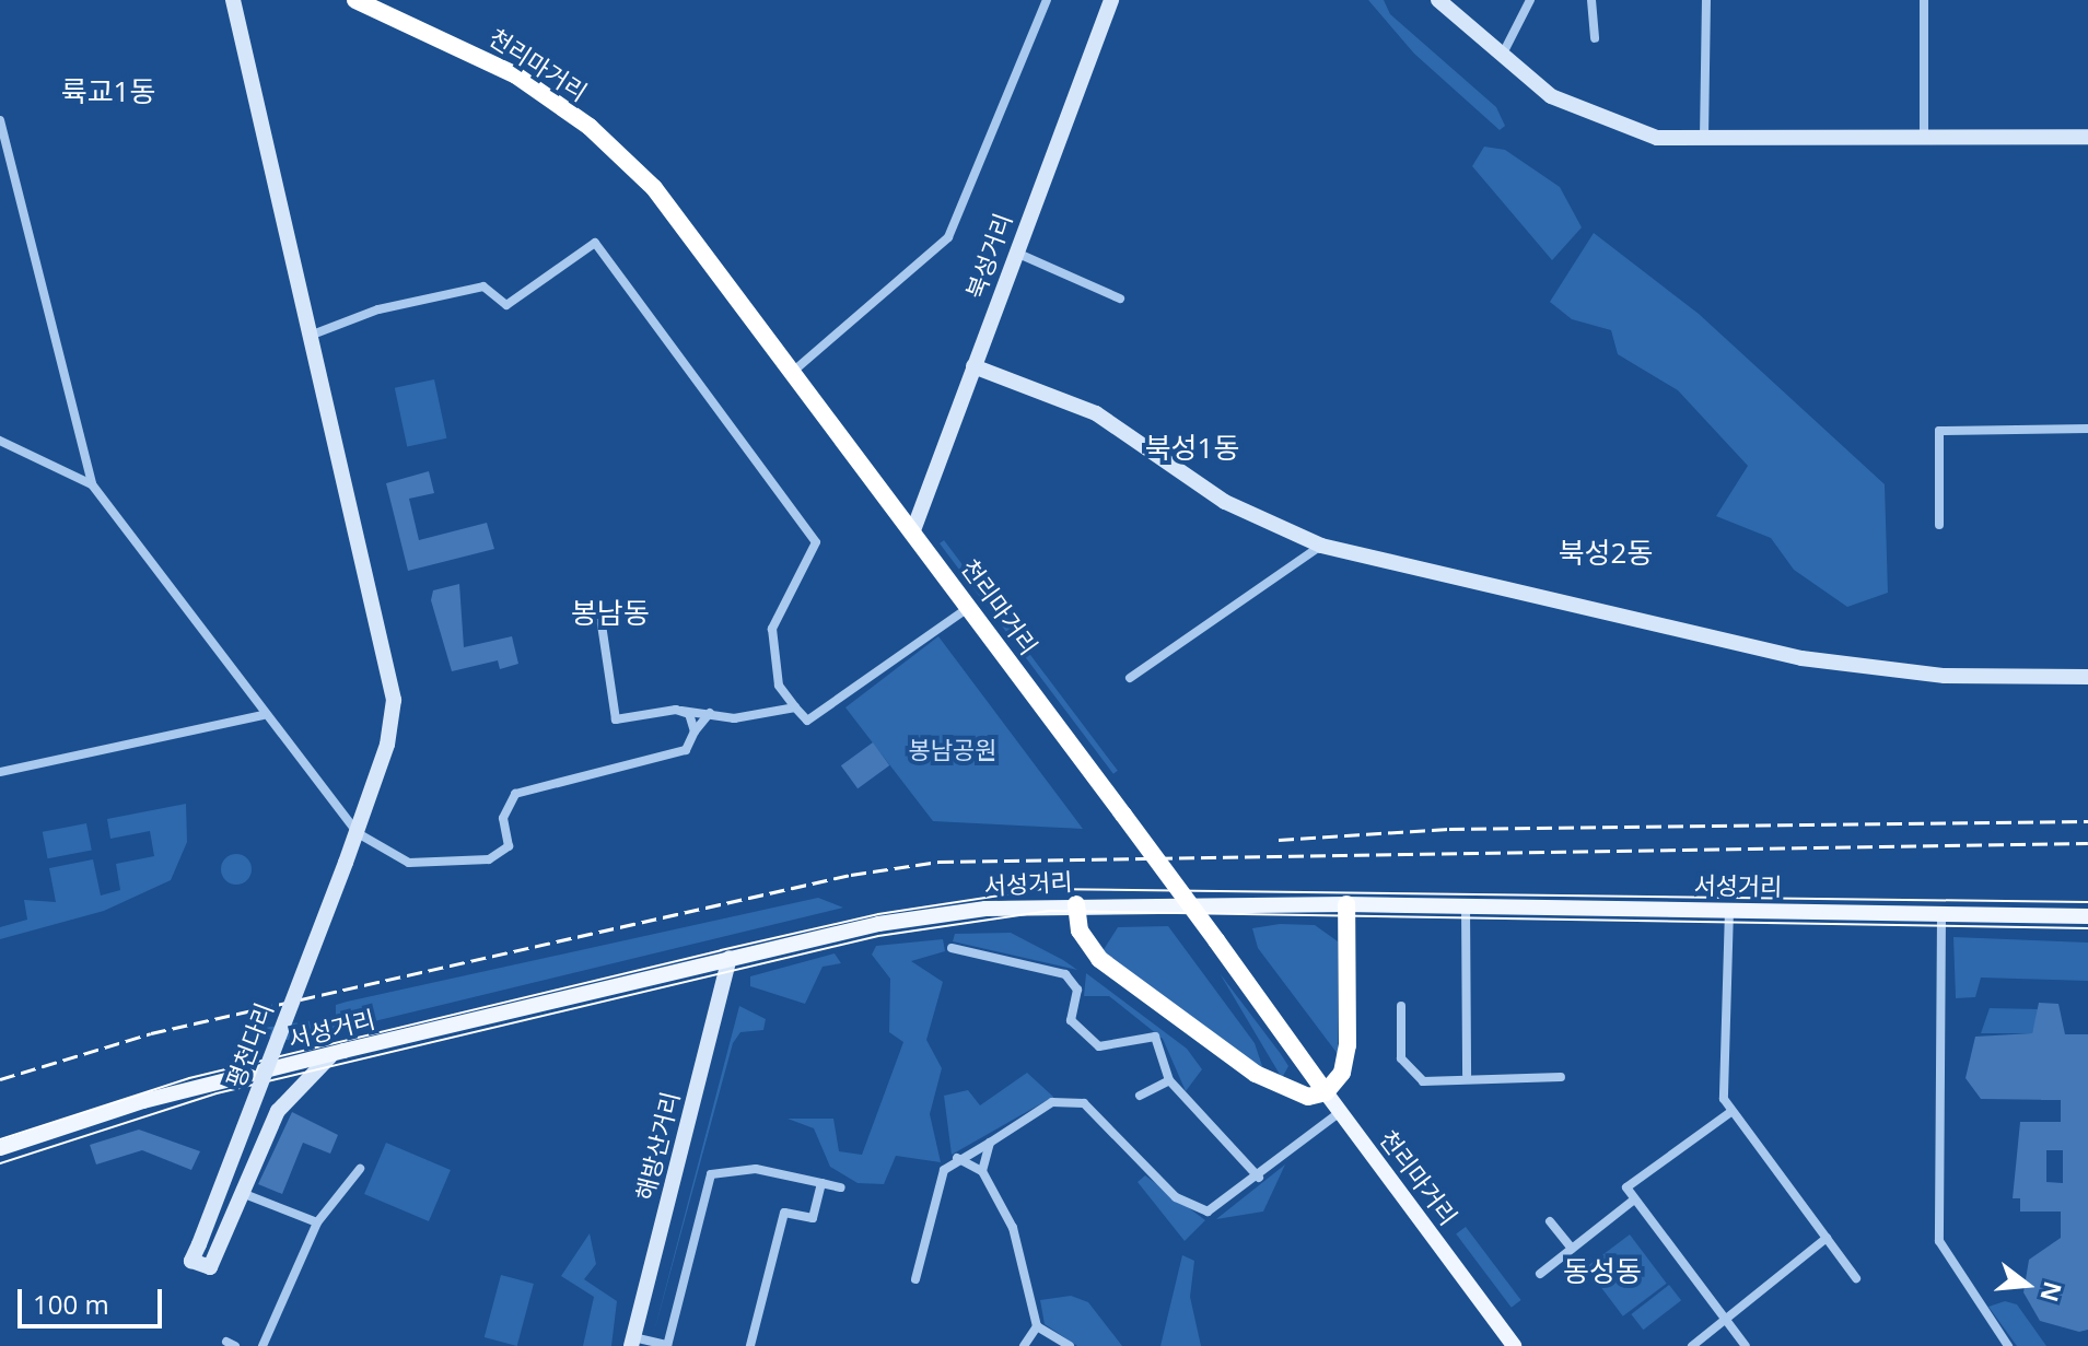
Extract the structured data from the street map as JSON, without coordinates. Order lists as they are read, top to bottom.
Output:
{
  "streets": {
    "highway": ["천리마거리"],
    "main road": ["서성거리"],
    "street": ["북성거리", "평천다리", "해방산거리"]
  },
  "crossings": [
    ["천리마거리", "북성거리"],
    ["서성거리", "해방산거리"]
  ],
  "districts": [
    "륙교1동",
    "북성1동",
    "북성2동",
    "봉남동",
    "동성동"
  ],
  "parks": ["봉남공원"],
  "scale_bar": "100 m",
  "north": "right"
}
